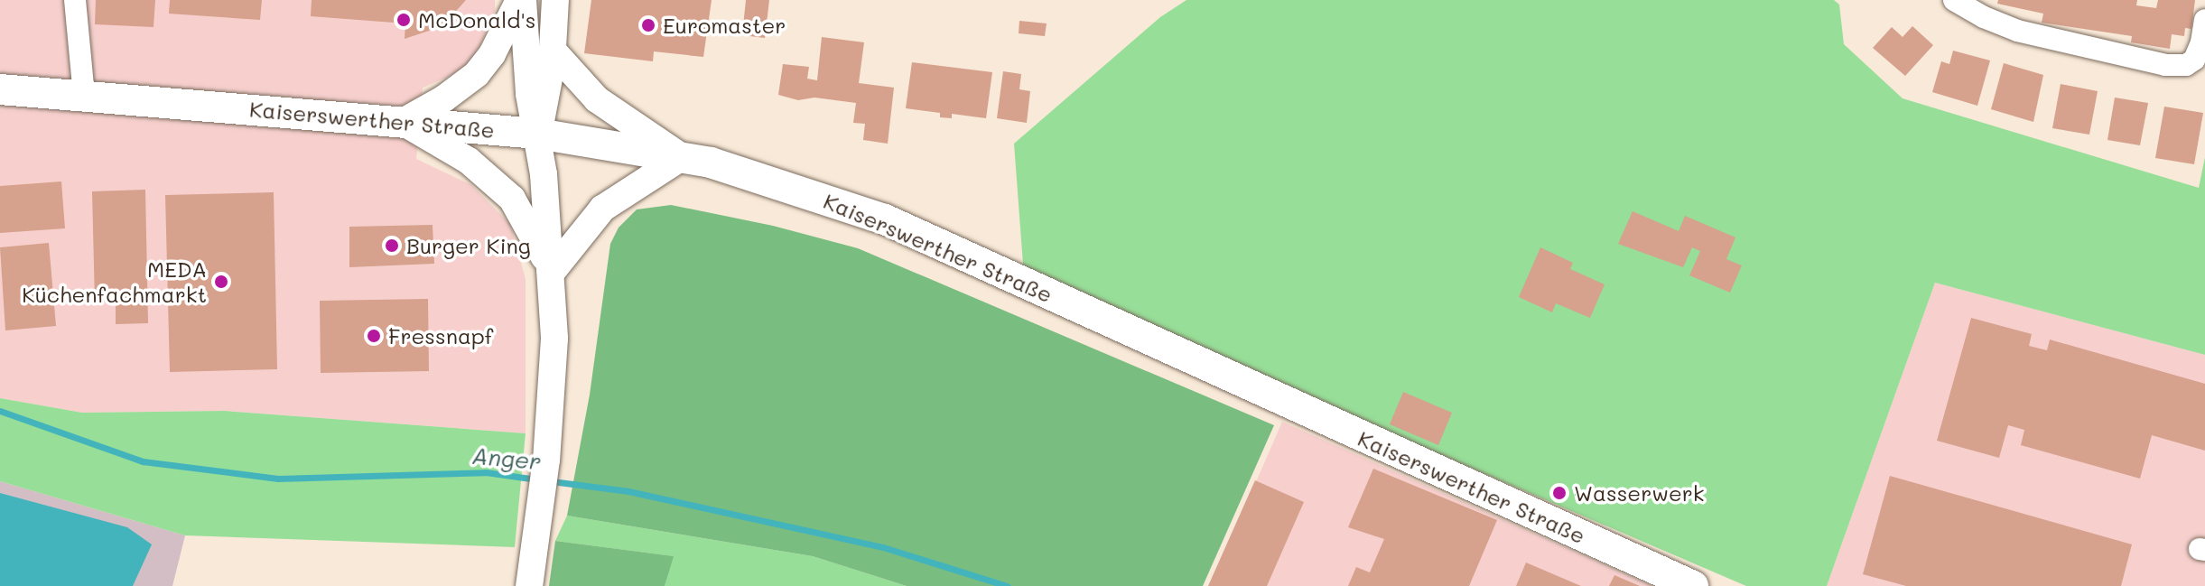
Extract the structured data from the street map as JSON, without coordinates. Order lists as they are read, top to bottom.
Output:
{
  "streets": {
    "main road": ["Kaiserswerther Straße"]
  },
  "water": ["Anger"],
  "places": [
    "McDonald's",
    "Euromaster",
    "Burger King",
    "MEDA Küchenfachmarkt",
    "Fressnapf",
    "Wasserwerk"
  ]
}
